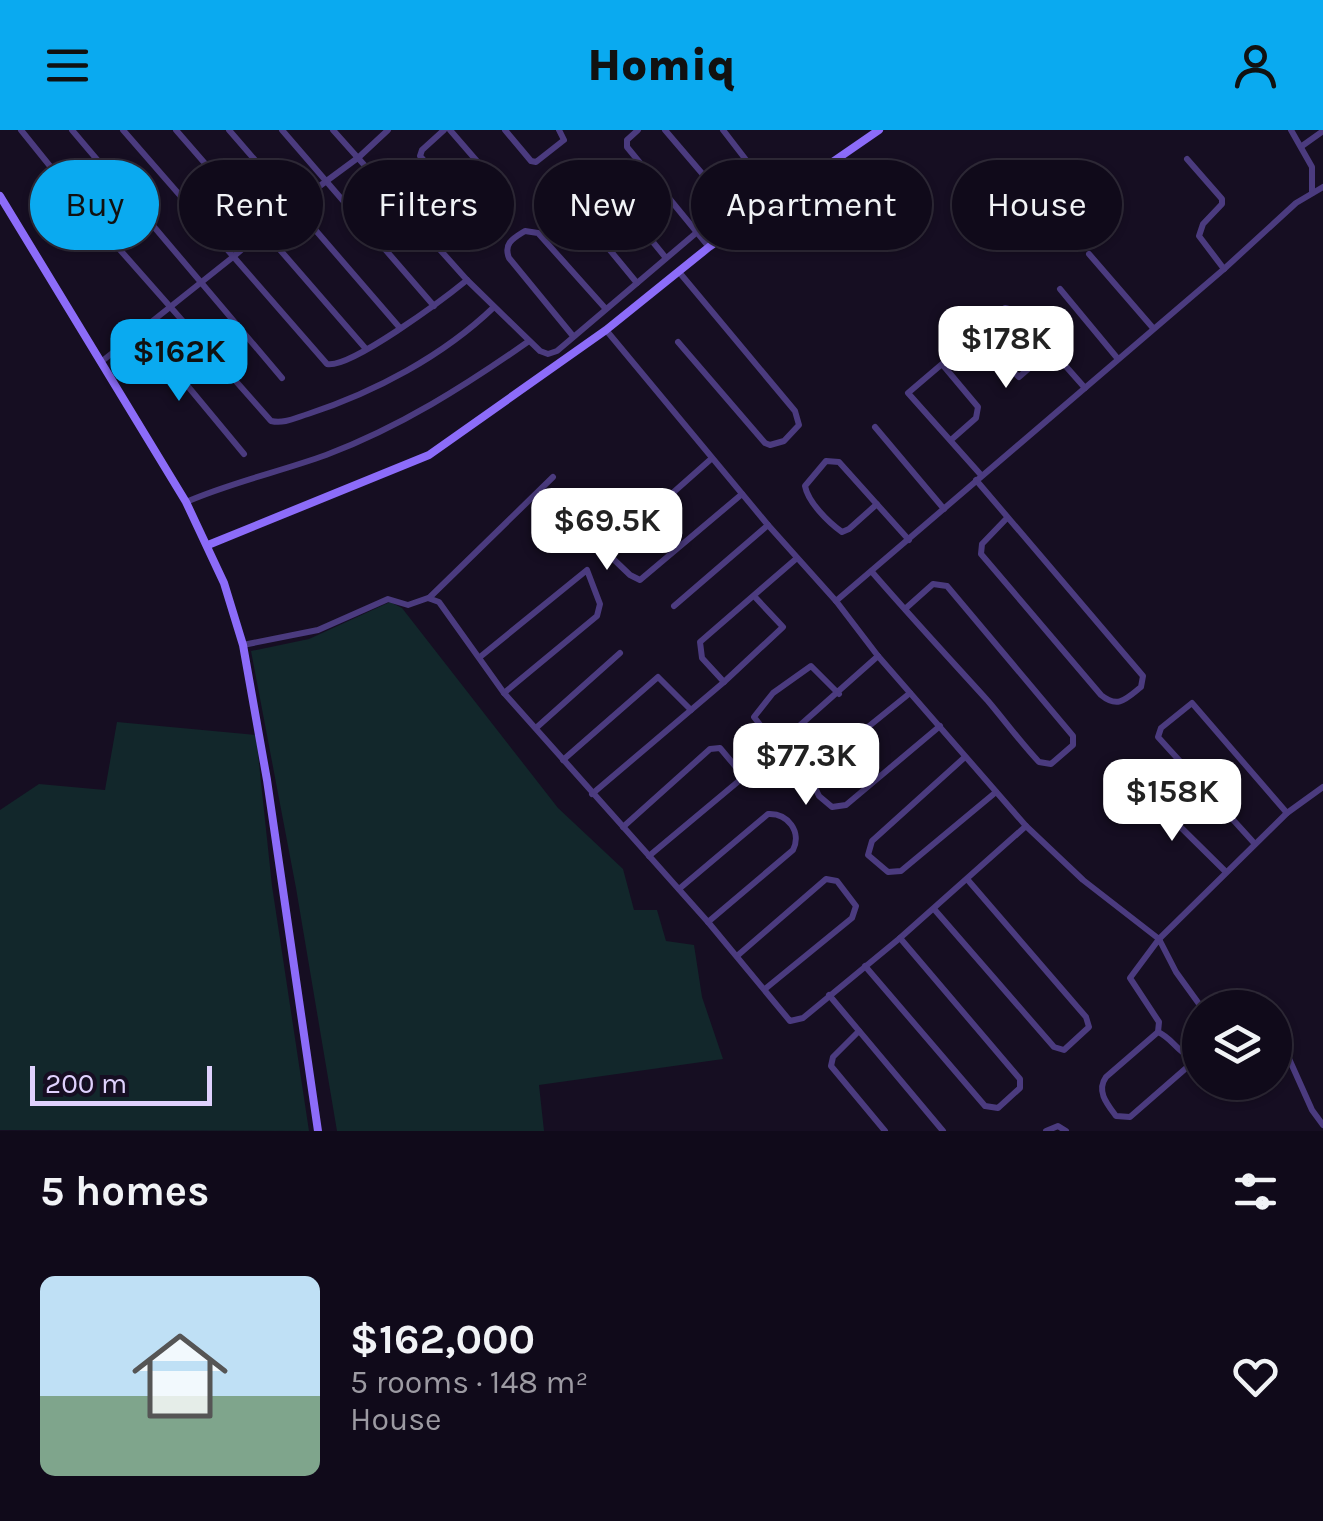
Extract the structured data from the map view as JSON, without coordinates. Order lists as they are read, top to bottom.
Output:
{
  "scale_bar": "200 m",
  "page": {
    "header": "Homiq",
    "chip": [
      "Buy",
      "Rent",
      "Filters",
      "New",
      "Apartment",
      "House"
    ],
    "price": [
      "$178K",
      "$162K",
      "$69.5K",
      "$77.3K",
      "$158K"
    ],
    "scale": "200 m",
    "heading": "5 homes",
    "list": [
      {
        "name": "$162,000",
        "note": "5 rooms · 148 m² · House"
      }
    ]
  }
}
